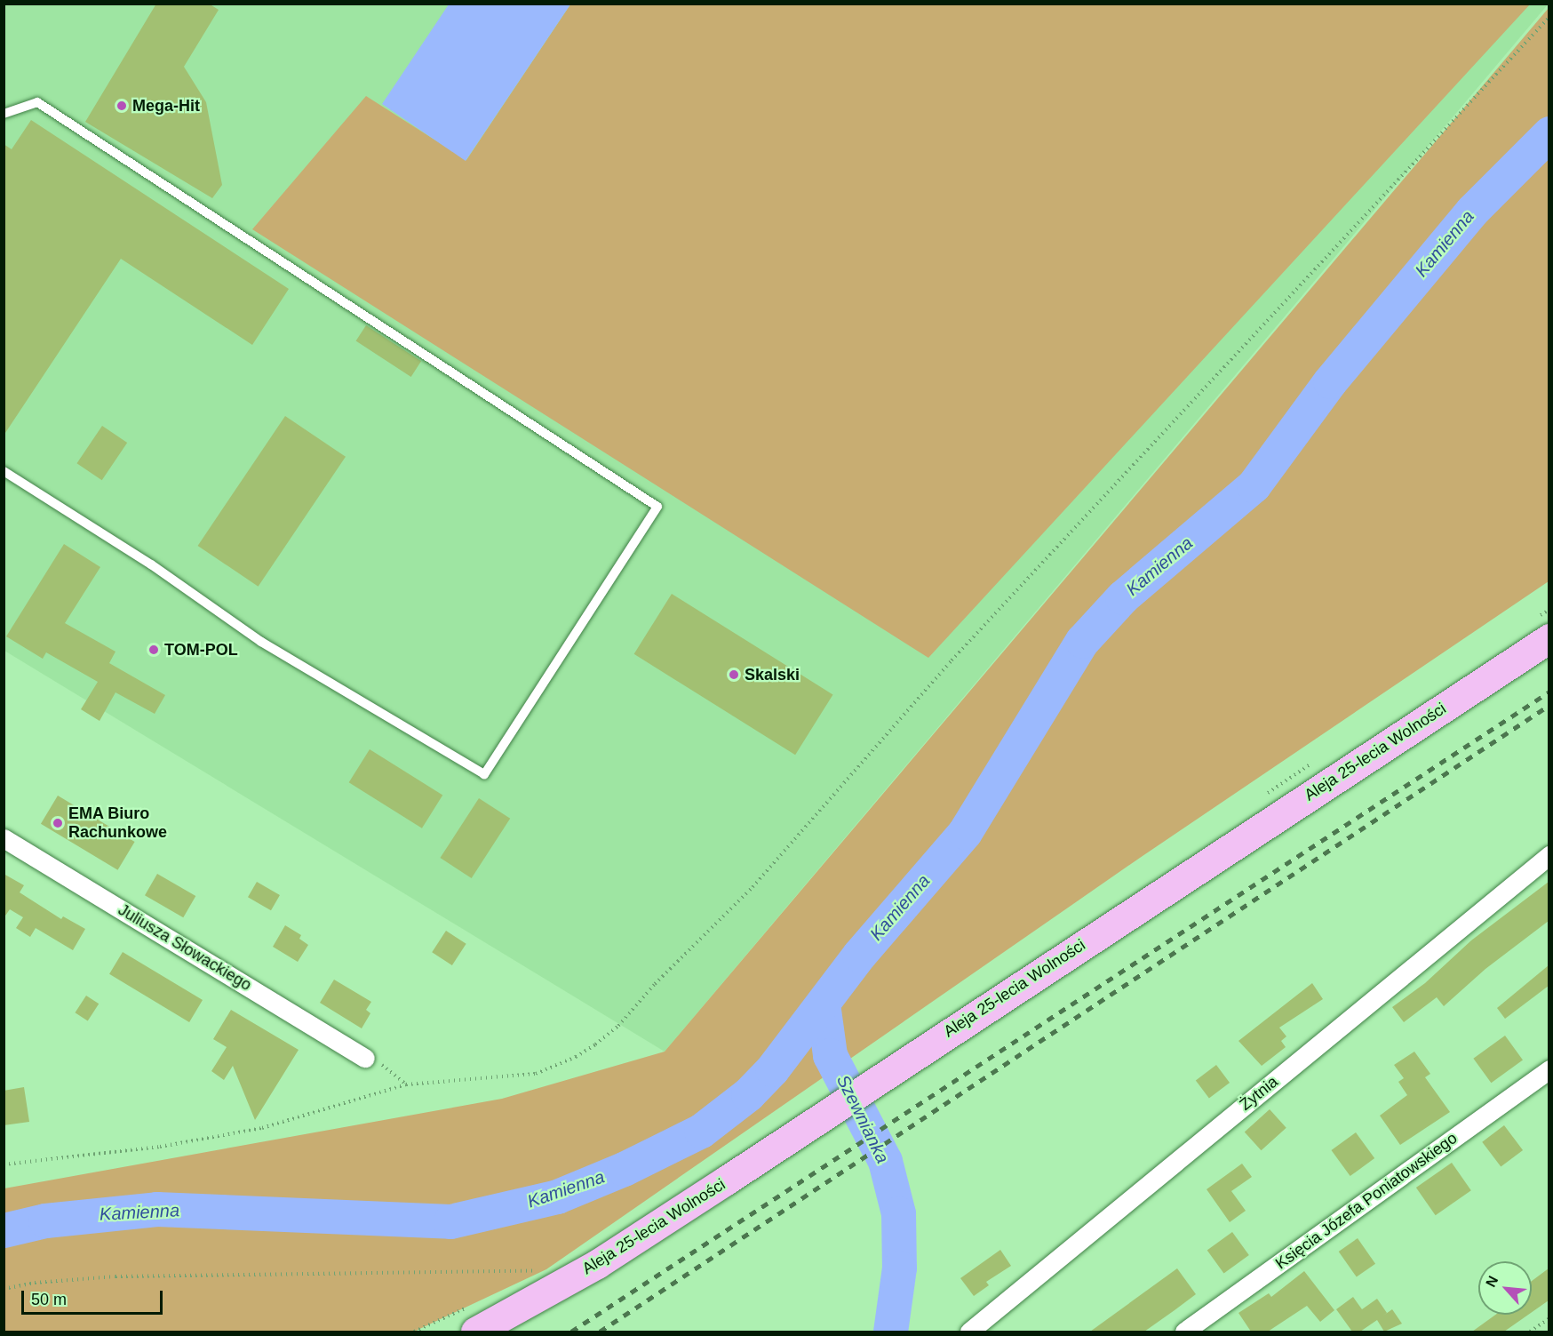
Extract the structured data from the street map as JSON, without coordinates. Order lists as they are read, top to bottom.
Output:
{
  "streets": {
    "main road": ["Aleja 25-lecia Wolności"],
    "street": ["Juliusza Słowackiego", "Żytnia", "Księcia Józefa Poniatowskiego"]
  },
  "water": ["Kamienna", "Szewnianka"],
  "places": [
    "Mega-Hit",
    "TOM-POL",
    "Skalski",
    "EMA Biuro Rachunkowe"
  ],
  "scale_bar": "50 m",
  "north": "top left"
}
